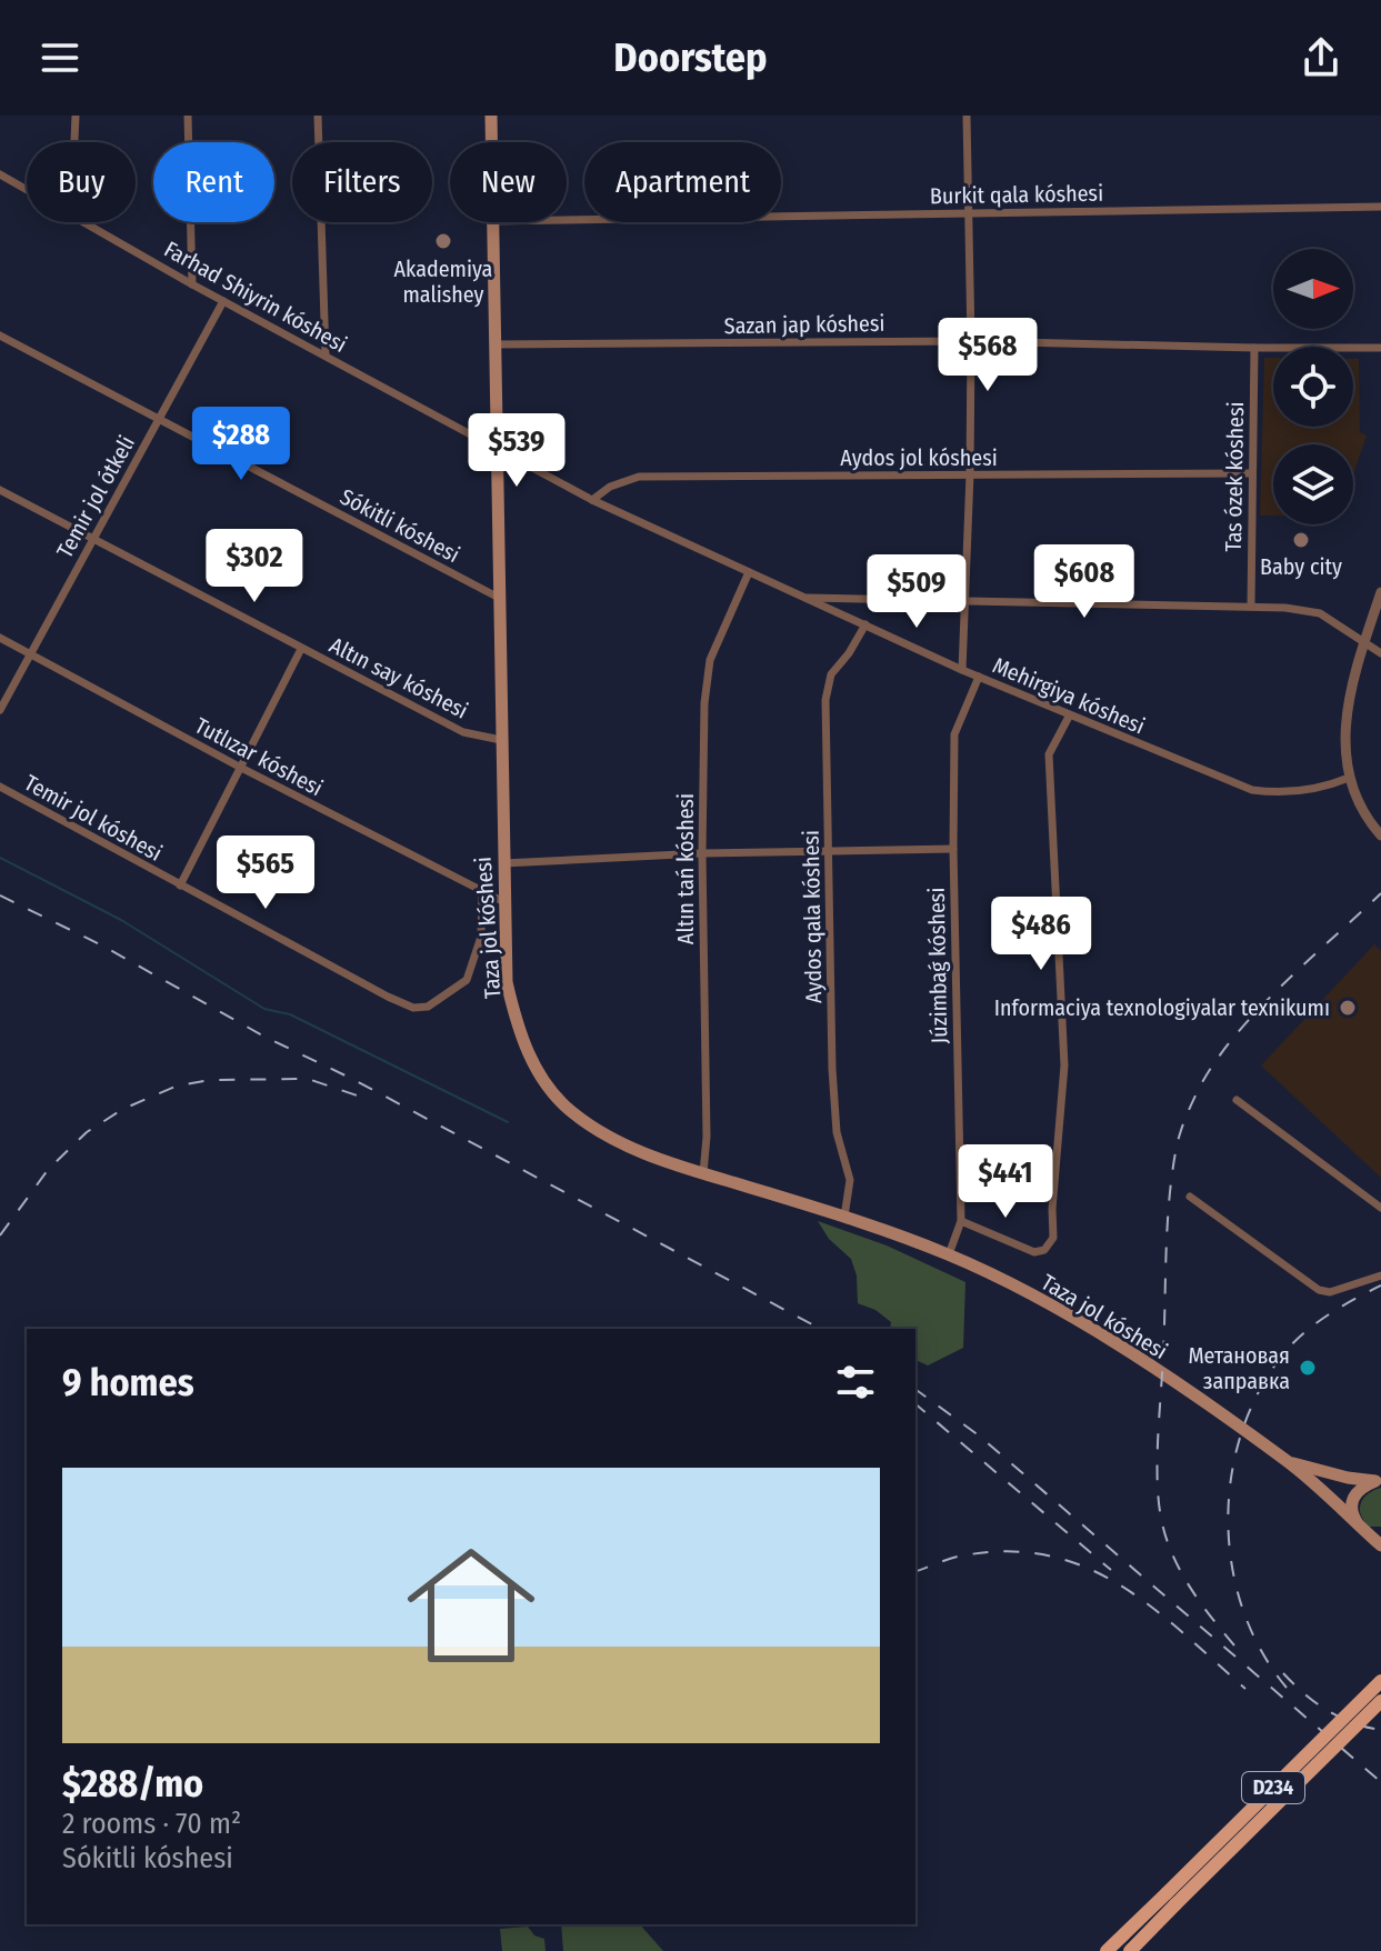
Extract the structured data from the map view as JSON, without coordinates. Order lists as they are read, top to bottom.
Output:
{
  "streets": {
    "main road": ["Taza jol kóshesi", "D234"],
    "street": [
      "Burkit qala kóshesi",
      "Farhad Shiyrin kóshesi",
      "Sazan jap kóshesi",
      "Aydos jol kóshesi",
      "Tas ózek kóshesi",
      "Temir jol ótkeli",
      "Sókitli kóshesi",
      "Altın say kóshesi",
      "Mehirgiya kóshesi",
      "Tutlızar kóshesi",
      "Temir jol kóshesi",
      "Altın tań kóshesi",
      "Aydos qala kóshesi",
      "Júzimbaǵ kóshesi"
    ]
  },
  "crossings": [
    ["Farhad Shiyrin kóshesi", "Temir jol ótkeli"],
    ["Farhad Shiyrin kóshesi", "Mehirgiya kóshesi"],
    ["Farhad Shiyrin kóshesi", "Taza jol kóshesi"],
    ["Sazan jap kóshesi", "Tas ózek kóshesi"],
    ["Sazan jap kóshesi", "Taza jol kóshesi"],
    ["Aydos jol kóshesi", "Tas ózek kóshesi"],
    ["Aydos jol kóshesi", "Mehirgiya kóshesi"],
    ["Temir jol ótkeli", "Sókitli kóshesi"],
    ["Temir jol ótkeli", "Altın say kóshesi"],
    ["Temir jol ótkeli", "Tutlızar kóshesi"],
    ["Sókitli kóshesi", "Taza jol kóshesi"],
    ["Altın say kóshesi", "Taza jol kóshesi"],
    ["Mehirgiya kóshesi", "Altın tań kóshesi"],
    ["Mehirgiya kóshesi", "Aydos qala kóshesi"],
    ["Mehirgiya kóshesi", "Taza jol kóshesi"],
    ["Mehirgiya kóshesi", "Júzimbaǵ kóshesi"],
    ["Tutlızar kóshesi", "Temir jol kóshesi"],
    ["Tutlızar kóshesi", "Taza jol kóshesi"],
    ["Altın tań kóshesi", "Taza jol kóshesi"],
    ["Aydos qala kóshesi", "Taza jol kóshesi"],
    ["Taza jol kóshesi", "Júzimbaǵ kóshesi"]
  ],
  "places": [
    "Akademiya malishey",
    "Baby city",
    "Informaciya texnologiyalar texnikumı",
    "Метановая заправка"
  ],
  "north": "right",
  "page": {
    "header": "Doorstep",
    "chip": [
      "Buy",
      "Rent",
      "Filters",
      "New",
      "Apartment"
    ],
    "price": [
      "$568",
      "$288",
      "$539",
      "$302",
      "$608",
      "$509",
      "$565",
      "$486",
      "$441"
    ],
    "heading": "9 homes",
    "list": [
      {
        "name": "$288/mo",
        "note": "2 rooms · 70 m² · Sókitli kóshesi"
      }
    ]
  }
}
